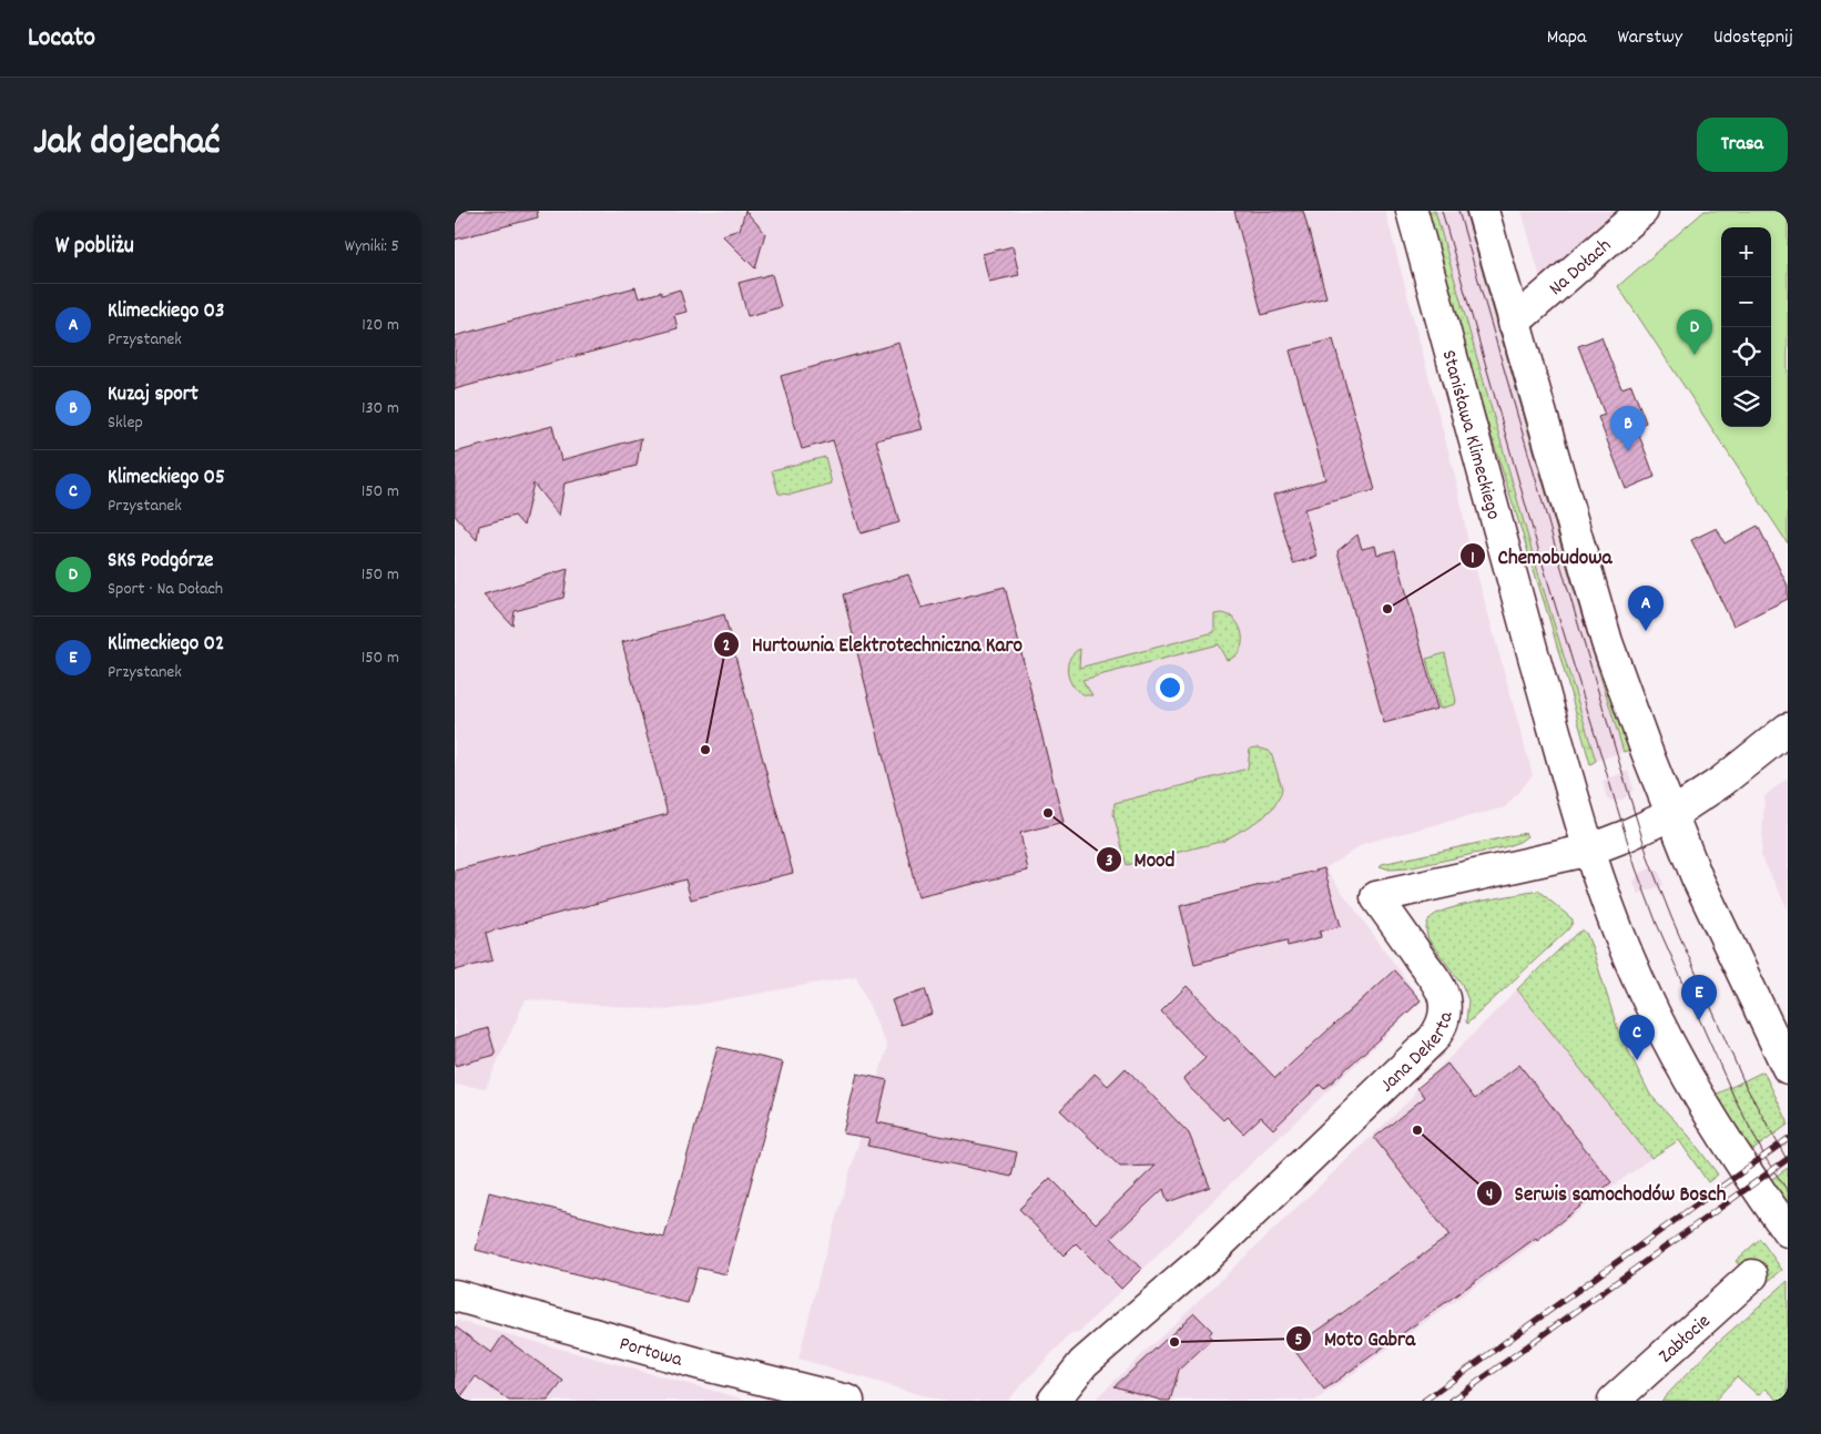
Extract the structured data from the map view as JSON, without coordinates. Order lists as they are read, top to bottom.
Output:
{
  "streets": {
    "main road": [
      "Na Dołach",
      "Stanisława Klimeckiego",
      "Jana Dekerta",
      "Zabłocie",
      "Portowa"
    ]
  },
  "crossings": [
    ["Stanisława Klimeckiego", "Jana Dekerta"]
  ],
  "places": [
    "Chemobudowa",
    "Hurtownia Elektrotechniczna Karo",
    "Mood",
    "Serwis samochodów Bosch",
    "Moto Gabra"
  ],
  "page": {
    "header": "Locato",
    "nav": ["Mapa", "Warstwy", "Udostępnij"],
    "title": "Jak dojechać",
    "buttons": "Trasa",
    "heading": ["W pobliżu", "Wyniki: 5"],
    "map_buttons": ["+", "−"],
    "list": [
      {
        "mark": "A",
        "name": "Klimeckiego 03",
        "note": "Przystanek",
        "value": "120 m"
      },
      {
        "mark": "B",
        "name": "Kuzaj sport",
        "note": "Sklep",
        "value": "130 m"
      },
      {
        "mark": "C",
        "name": "Klimeckiego 05",
        "note": "Przystanek",
        "value": "150 m"
      },
      {
        "mark": "D",
        "name": "SKS Podgórze",
        "note": "Sport · Na Dołach",
        "value": "150 m"
      },
      {
        "mark": "E",
        "name": "Klimeckiego 02",
        "note": "Przystanek",
        "value": "150 m"
      }
    ],
    "pins": [
      "D",
      "B",
      "A",
      "E",
      "C"
    ]
  }
}
